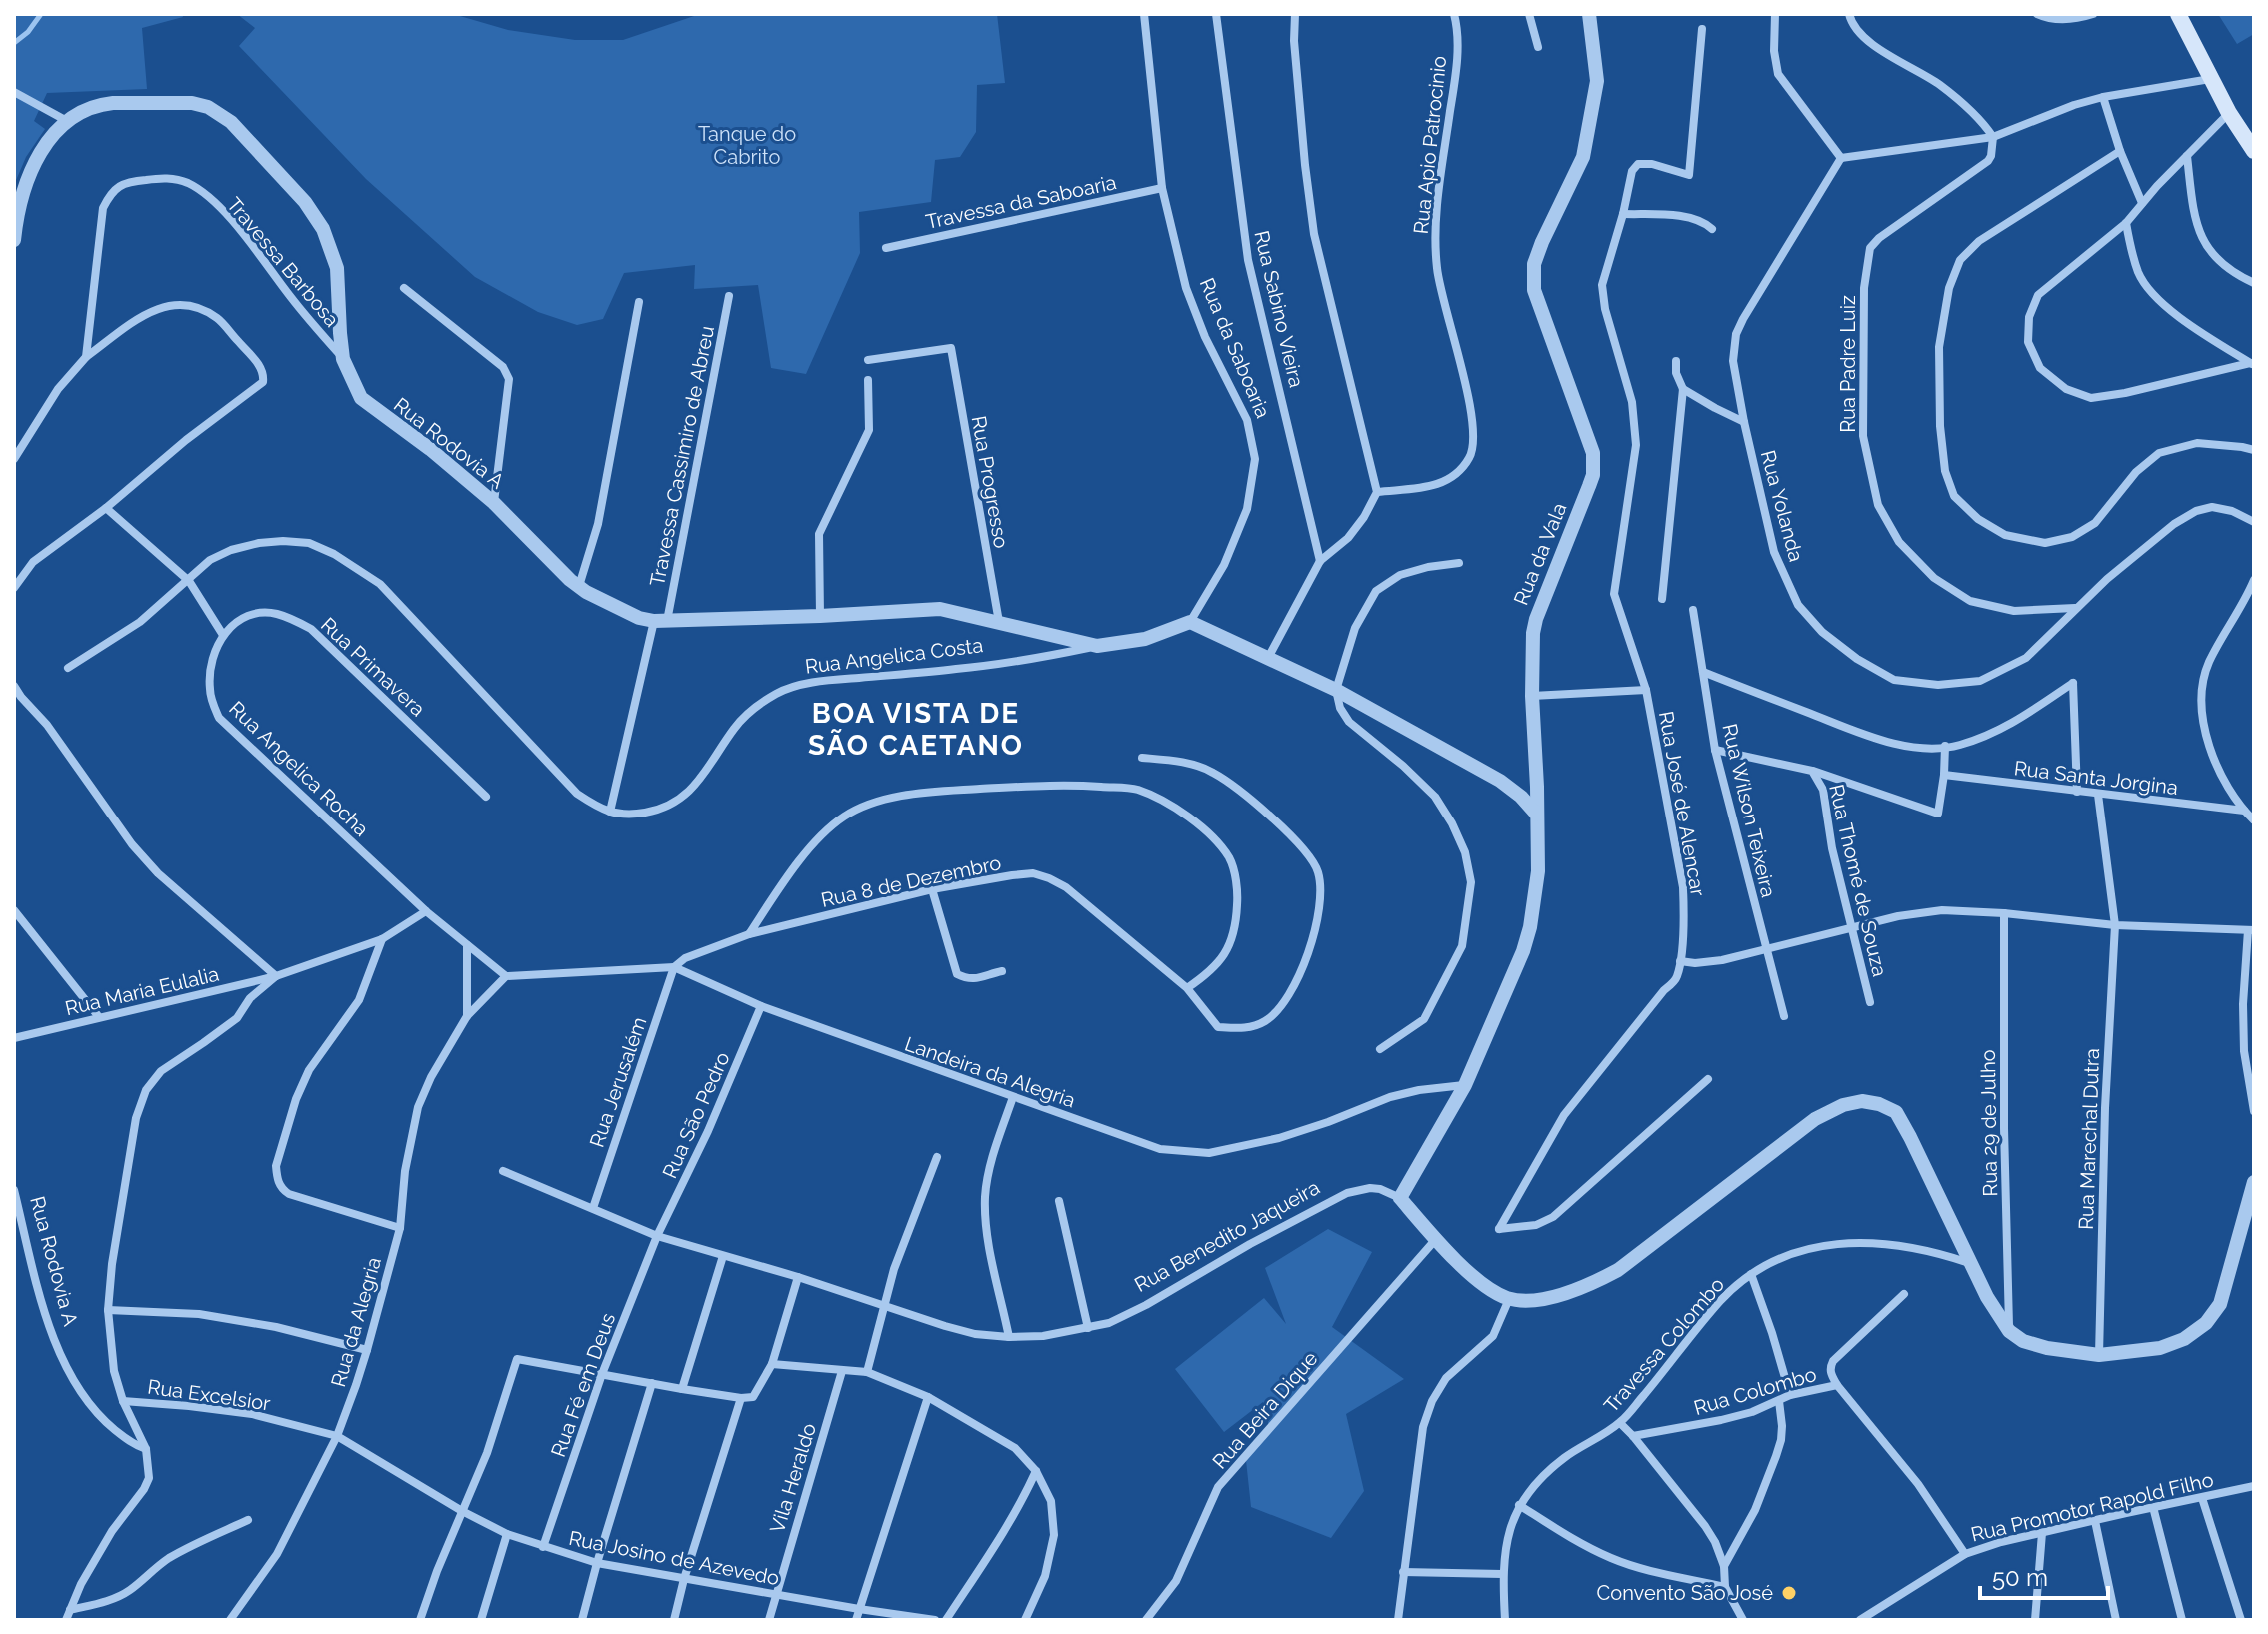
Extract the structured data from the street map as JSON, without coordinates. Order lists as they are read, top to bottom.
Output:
{
  "streets": {
    "street": [
      "Rua Apio Patrocinio",
      "Travessa da Saboaria",
      "Travessa Barbosa",
      "Rua Sabino Vieira",
      "Rua da Saboaria",
      "Rua Padre Luiz",
      "Rua Rodovia A",
      "Travessa Cassimiro de Abreu",
      "Rua Progresso",
      "Rua Yolanda",
      "Rua da Vala",
      "Rua Angelica Costa",
      "Rua Primavera",
      "Rua Angelica Rocha",
      "Rua Santa Jorgina",
      "Rua José de Alencar",
      "Rua Wilson Teixeira",
      "Rua Thomé de Souza",
      "Rua 8 de Dezembro",
      "Rua Maria Eulalia",
      "Landeira da Alegria",
      "Rua Jerusalém",
      "Rua São Pedro",
      "Rua 29 de Julho",
      "Rua Marechal Dutra",
      "Rua Benedito Jaqueira",
      "Rua da Alegria",
      "Travessa Colombo",
      "Rua Fé em Deus",
      "Rua Colombo",
      "Rua Excelsior",
      "Rua Beira Dique",
      "Vila Heraldo",
      "Rua Promotor Rapold Filho",
      "Rua Josino de Azevedo"
    ]
  },
  "crossings": [
    ["Travessa da Saboaria", "Rua da Saboaria"],
    ["Travessa Barbosa", "Rua Rodovia A"],
    ["Rua da Saboaria", "Rua Angelica Costa"],
    ["Rua Padre Luiz", "Rua Yolanda"],
    ["Rua Rodovia A", "Travessa Cassimiro de Abreu"],
    ["Rua Rodovia A", "Rua Progresso"],
    ["Rua Rodovia A", "Rua Angelica Costa"],
    ["Travessa Cassimiro de Abreu", "Rua Angelica Costa"],
    ["Rua da Vala", "Landeira da Alegria"],
    ["Rua da Vala", "Rua Benedito Jaqueira"],
    ["Rua Primavera", "Rua Angelica Rocha"],
    ["Rua Angelica Rocha", "Rua Maria Eulalia"],
    ["Rua Angelica Rocha", "Landeira da Alegria"],
    ["Rua Angelica Rocha", "Rua da Alegria"],
    ["Rua Santa Jorgina", "Rua Marechal Dutra"],
    ["Rua Wilson Teixeira", "Rua Thomé de Souza"],
    ["Rua 8 de Dezembro", "Landeira da Alegria"],
    ["Rua 8 de Dezembro", "Rua Jerusalém"],
    ["Landeira da Alegria", "Rua Jerusalém"],
    ["Landeira da Alegria", "Rua São Pedro"],
    ["Landeira da Alegria", "Rua da Alegria"],
    ["Rua Jerusalém", "Rua Benedito Jaqueira"],
    ["Rua São Pedro", "Rua Benedito Jaqueira"],
    ["Rua São Pedro", "Rua Fé em Deus"],
    ["Rua Benedito Jaqueira", "Rua Fé em Deus"],
    ["Rua da Alegria", "Rua Excelsior"],
    ["Rua da Alegria", "Rua Josino de Azevedo"],
    ["Rua Fé em Deus", "Rua Josino de Azevedo"],
    ["Rua Excelsior", "Rua Josino de Azevedo"],
    ["Vila Heraldo", "Rua Josino de Azevedo"]
  ],
  "districts": ["BOA VISTA DE SÃO CAETANO"],
  "parks": ["Tanque do Cabrito"],
  "places": ["Convento São José"],
  "scale_bar": "50 m"
}
